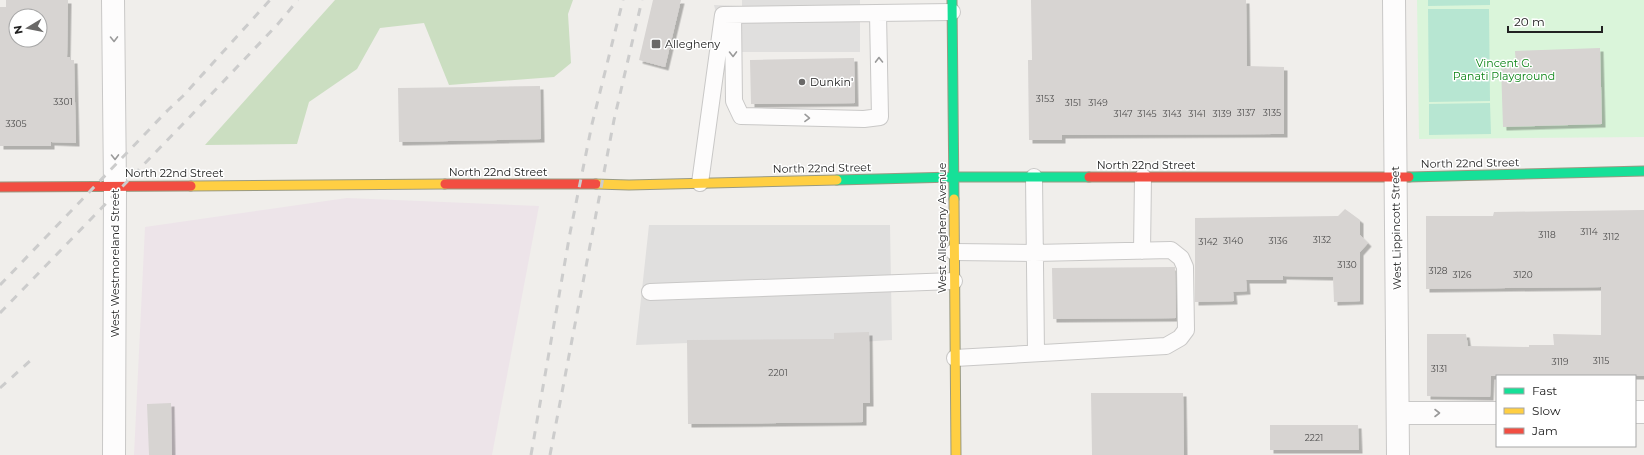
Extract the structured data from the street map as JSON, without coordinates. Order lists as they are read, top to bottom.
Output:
{
  "streets": {
    "street": [
      "North 22nd Street",
      "West Allegheny Avenue",
      "West Lippincott Street",
      "West Westmoreland Street"
    ]
  },
  "crossings": [
    ["North 22nd Street", "West Allegheny Avenue"],
    ["North 22nd Street", "West Lippincott Street"],
    ["North 22nd Street", "West Westmoreland Street"]
  ],
  "one_way": ["West Westmoreland Street"],
  "parks": ["Vincent G. Panati Playground"],
  "places": {
    "transit": ["Allegheny"],
    "other": ["Dunkin'"]
  },
  "house_numbers": [
    "3153",
    "3301",
    "3151",
    "3149",
    "3137",
    "3135",
    "3147",
    "3145",
    "3143",
    "3141",
    "3139",
    "3305",
    "3114",
    "3118",
    "3112",
    "3132",
    "3140",
    "3136",
    "3142",
    "3130",
    "3128",
    "3126",
    "3120",
    "3115",
    "3119",
    "3131",
    "2201",
    "2221"
  ],
  "legend": ["Fast", "Slow", "Jam"],
  "scale_bar": "20 m",
  "north": "left"
}
